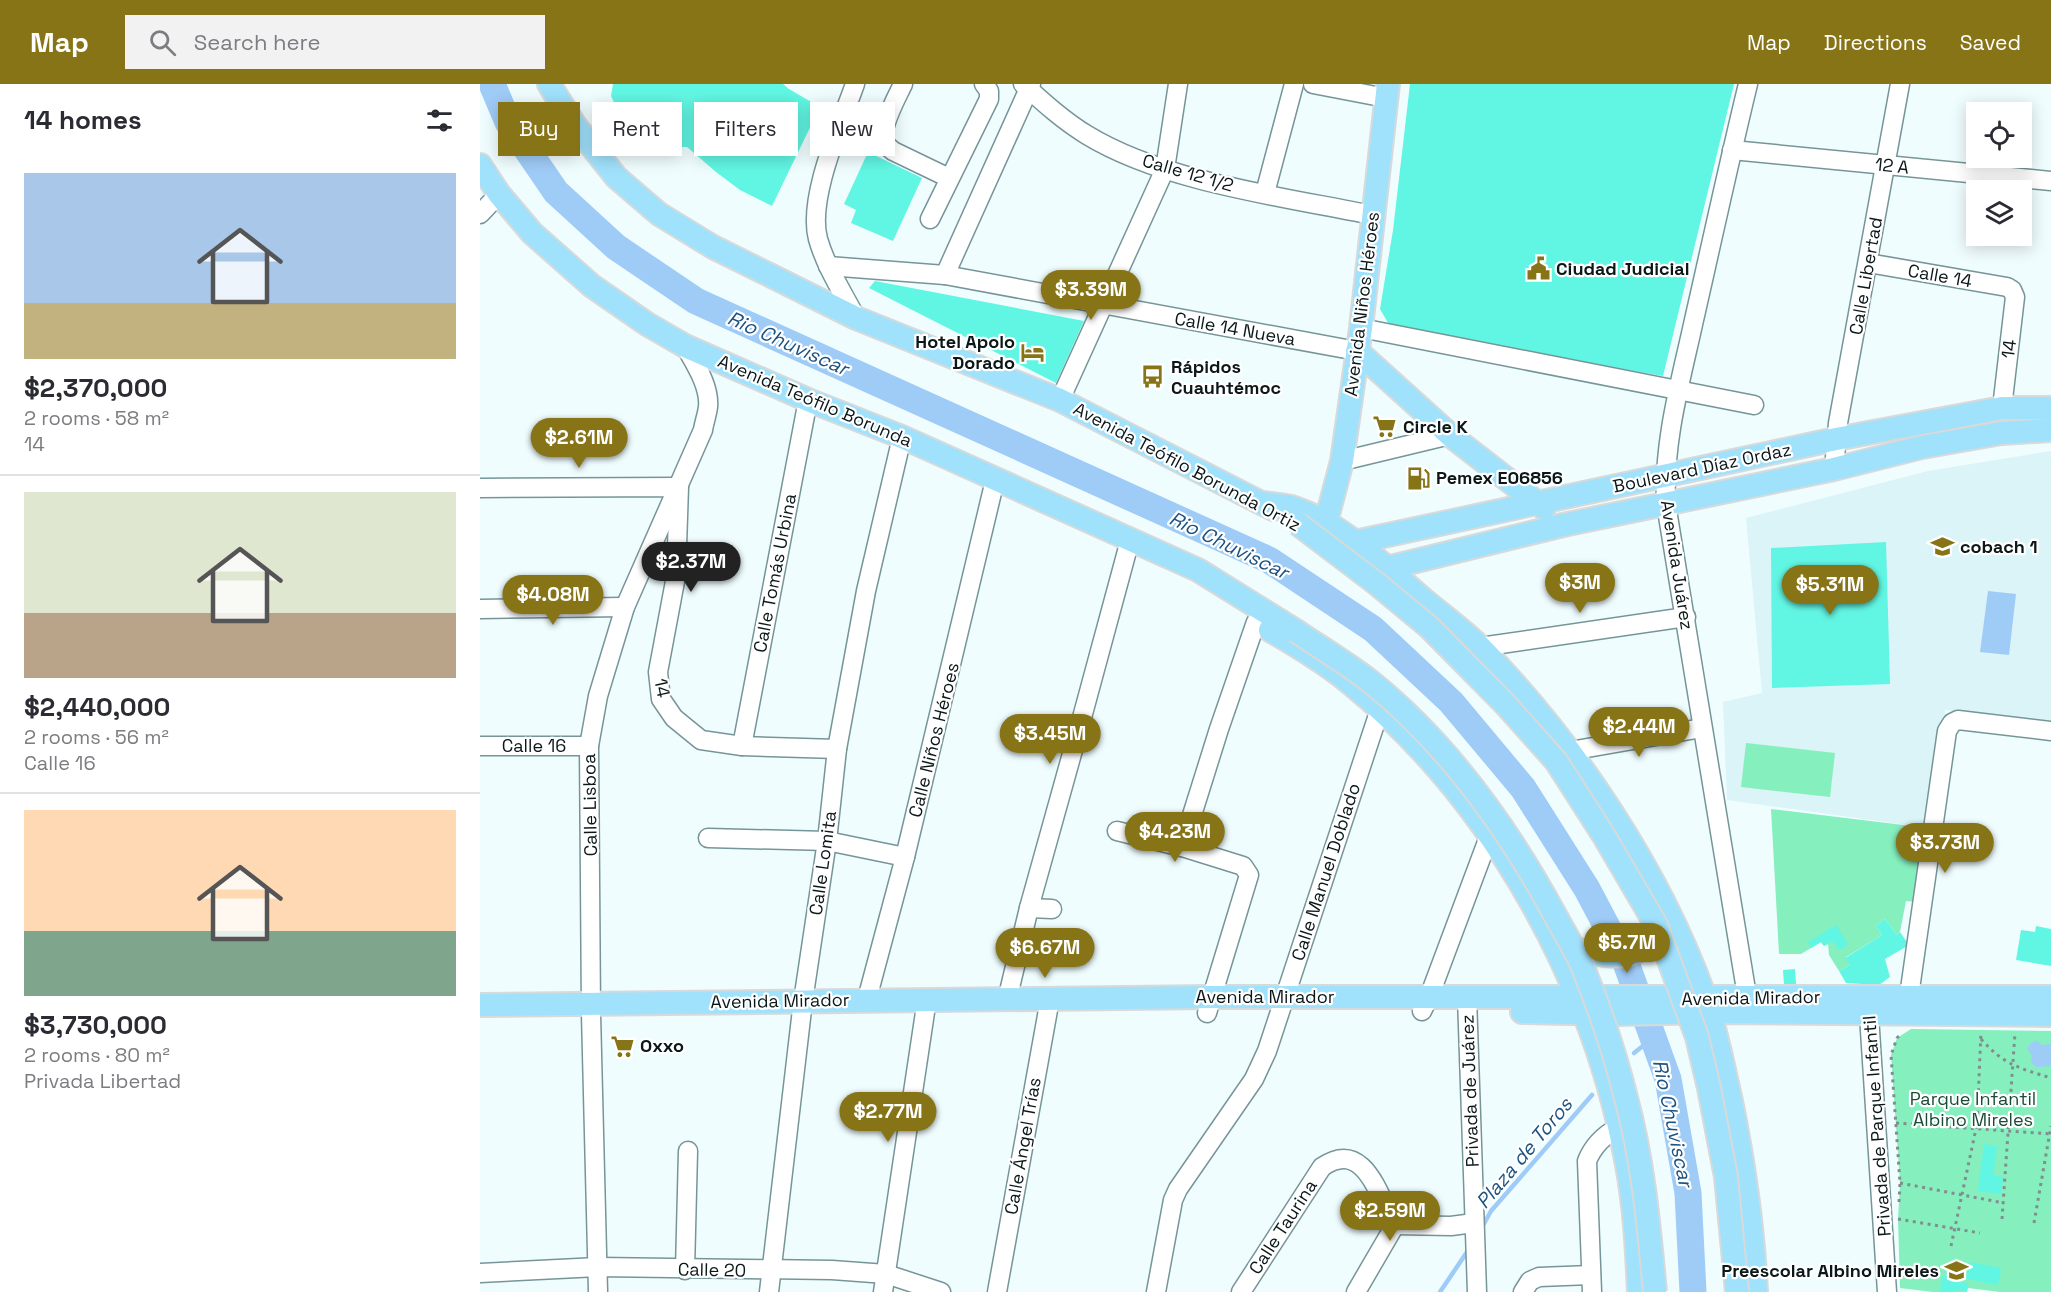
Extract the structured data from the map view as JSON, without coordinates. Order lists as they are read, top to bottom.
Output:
{
  "streets": {
    "main road": [
      "Avenida Niños Héroes",
      "Avenida Teófilo Borunda",
      "Avenida Teófilo Borunda Ortiz",
      "Boulevard Díaz Ordaz",
      "Avenida Mirador"
    ],
    "street": [
      "12 A",
      "Calle 12 1/2",
      "Calle Libertad",
      "Calle 14",
      "Calle 14 Nueva",
      "14",
      "Avenida Juárez",
      "Calle Tomás Urbina",
      "Calle Niños Héroes",
      "Calle 16",
      "Calle Lisboa",
      "Calle Lomita",
      "Calle Manuel Doblado",
      "Privada de Juárez",
      "Privada de Parque Infantil",
      "Calle Ángel Trías",
      "Calle Taurina",
      "Calle 20"
    ]
  },
  "crossings": [
    ["12 A", "Calle Libertad"],
    ["12 A", "Avenida Juárez"],
    ["Calle 12 1/2", "Avenida Niños Héroes"],
    ["Calle Libertad", "Calle 14"],
    ["Calle Libertad", "Boulevard Díaz Ordaz"],
    ["Calle 14", "14"],
    ["Avenida Niños Héroes", "Calle 14 Nueva"],
    ["14", "Boulevard Díaz Ordaz"],
    ["14", "Calle Tomás Urbina"],
    ["14", "Calle Lisboa"],
    ["14", "Calle Lomita"],
    ["Avenida Teófilo Borunda", "Calle Tomás Urbina"],
    ["Avenida Teófilo Borunda", "Calle Niños Héroes"],
    ["Avenida Teófilo Borunda", "Calle Lisboa"],
    ["Avenida Teófilo Borunda", "Calle Lomita"],
    ["Avenida Teófilo Borunda", "Calle Manuel Doblado"],
    ["Avenida Teófilo Borunda", "Avenida Mirador"],
    ["Boulevard Díaz Ordaz", "Avenida Juárez"],
    ["Avenida Juárez", "Avenida Mirador"],
    ["Calle Niños Héroes", "Avenida Mirador"],
    ["Calle 16", "Calle Lisboa"],
    ["Calle Lisboa", "Avenida Mirador"],
    ["Calle Lisboa", "Calle 20"],
    ["Calle Lomita", "Avenida Mirador"],
    ["Calle Lomita", "Calle 20"],
    ["Calle Manuel Doblado", "Avenida Mirador"],
    ["Avenida Mirador", "Privada de Juárez"],
    ["Avenida Mirador", "Privada de Parque Infantil"],
    ["Avenida Mirador", "Calle Ángel Trías"]
  ],
  "water": ["Rio Chuviscar", "Plaza de Toros"],
  "parks": ["Parque Infantil Albino Mireles"],
  "places": {
    "public building": ["Ciudad Judicial"],
    "hotel": ["Hotel Apolo Dorado"],
    "bus stop": ["Rápidos Cuauhtémoc"],
    "supermarket": ["Circle K", "Oxxo"],
    "fuel station": ["Pemex E06856"],
    "school or university": ["cobach 1", "Preescolar Albino Mireles"]
  },
  "page": {
    "header": "Map",
    "search": "Search here",
    "nav": ["Map", "Directions", "Saved"],
    "heading": "14 homes",
    "chip": [
      "Buy",
      "Rent",
      "Filters",
      "New"
    ],
    "list": [
      {
        "name": "$2,370,000",
        "note": "2 rooms · 58 m² · 14"
      },
      {
        "name": "$2,440,000",
        "note": "2 rooms · 56 m² · Calle 16"
      },
      {
        "name": "$3,730,000",
        "note": "2 rooms · 80 m² · Privada Libertad"
      }
    ],
    "price": [
      "$3.39M",
      "$2.61M",
      "$2.37M",
      "$3M",
      "$5.31M",
      "$4.08M",
      "$2.44M",
      "$3.45M",
      "$4.23M",
      "$3.73M",
      "$5.7M",
      "$6.67M",
      "$2.77M",
      "$2.59M"
    ]
  }
}
